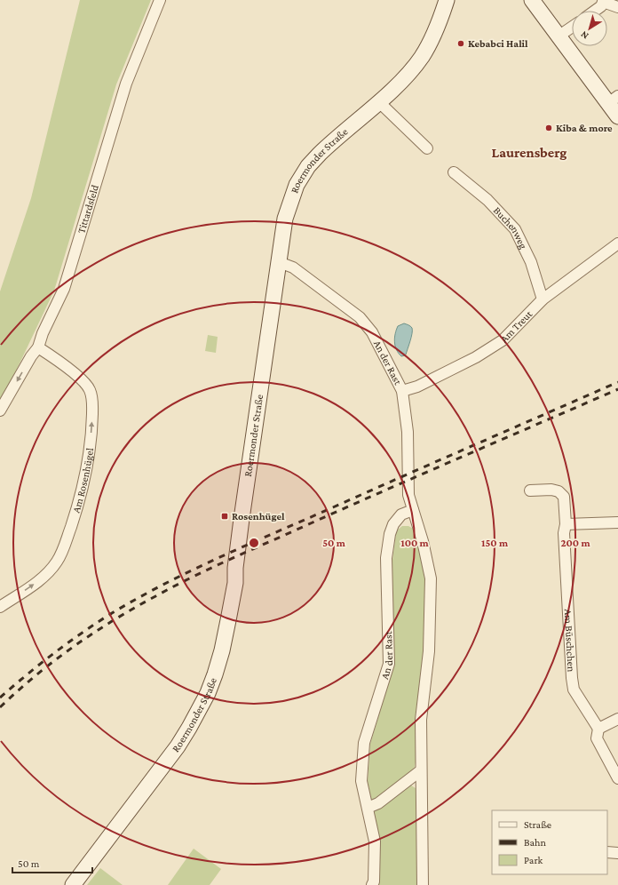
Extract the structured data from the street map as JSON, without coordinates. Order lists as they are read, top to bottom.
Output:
{
  "streets": {
    "main road": ["Roermonder Straße"],
    "street": [
      "Tittardsfeld",
      "Buchenweg",
      "Am Treut",
      "An der Rast",
      "Am Rosenhügel",
      "Am Büschchen"
    ]
  },
  "crossings": [
    ["Roermonder Straße", "An der Rast"],
    ["Tittardsfeld", "Am Rosenhügel"],
    ["Buchenweg", "Am Treut"],
    ["Am Treut", "An der Rast"]
  ],
  "one_way": ["Am Rosenhügel"],
  "districts": ["Laurensberg"],
  "places": {
    "other": ["Kebabci Halil", "Kiba & more"],
    "transit": ["Rosenhügel"]
  },
  "legend": ["Straße", "Bahn", "Park"],
  "scale_bar": "50 m",
  "north": "bottom left",
  "rings": [
    "50 m",
    "100 m",
    "150 m",
    "200 m"
  ]
}
